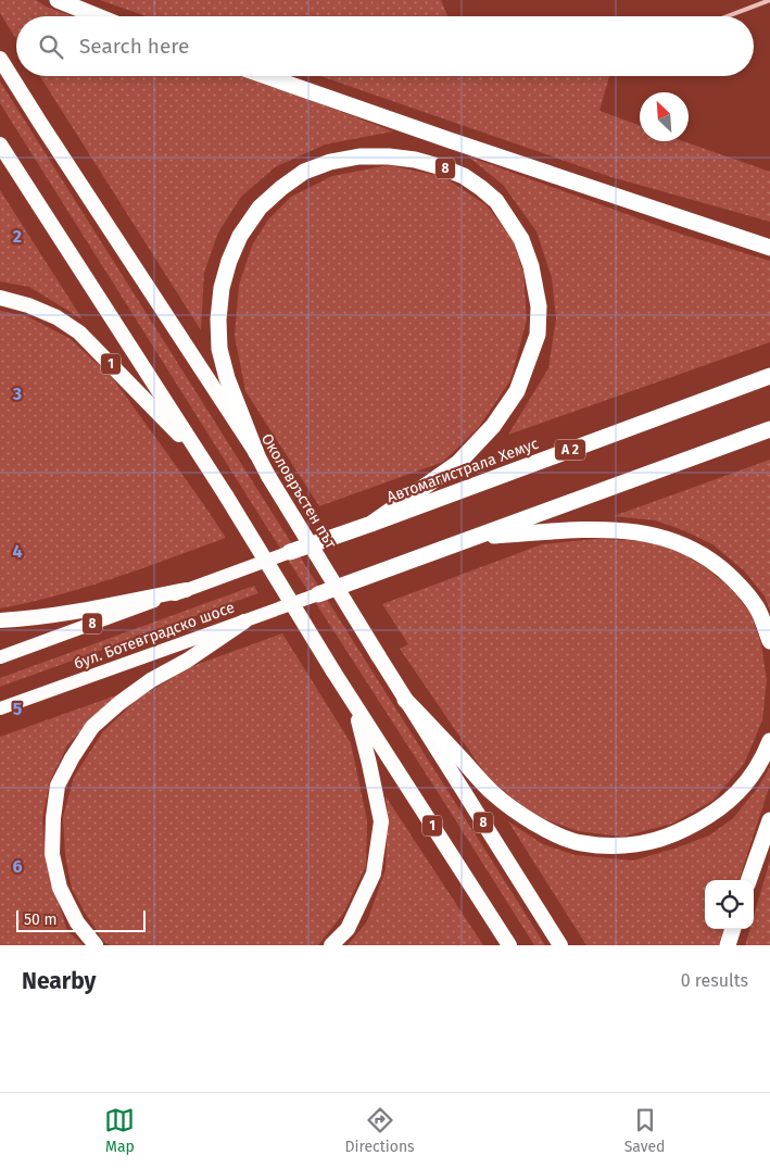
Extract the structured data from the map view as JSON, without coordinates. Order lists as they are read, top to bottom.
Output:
{
  "streets": {
    "highway": [
      "8",
      "1",
      "A 2",
      "Автомагистрала Хемус",
      "Околовръстен път"
    ],
    "main road": ["бул. Ботевградско шосе"]
  },
  "crossings": [
    ["8", "Автомагистрала Хемус"],
    ["8", "Околовръстен път"]
  ],
  "scale_bar": "50 m",
  "north": "top left",
  "page": {
    "search": "Search here",
    "scale": "50 m",
    "heading": ["Nearby", "0 results"],
    "nav": ["Map", "Directions", "Saved"]
  },
  "grid": {
    "rows": [
      "2",
      "3",
      "4",
      "5",
      "6"
    ]
  }
}
